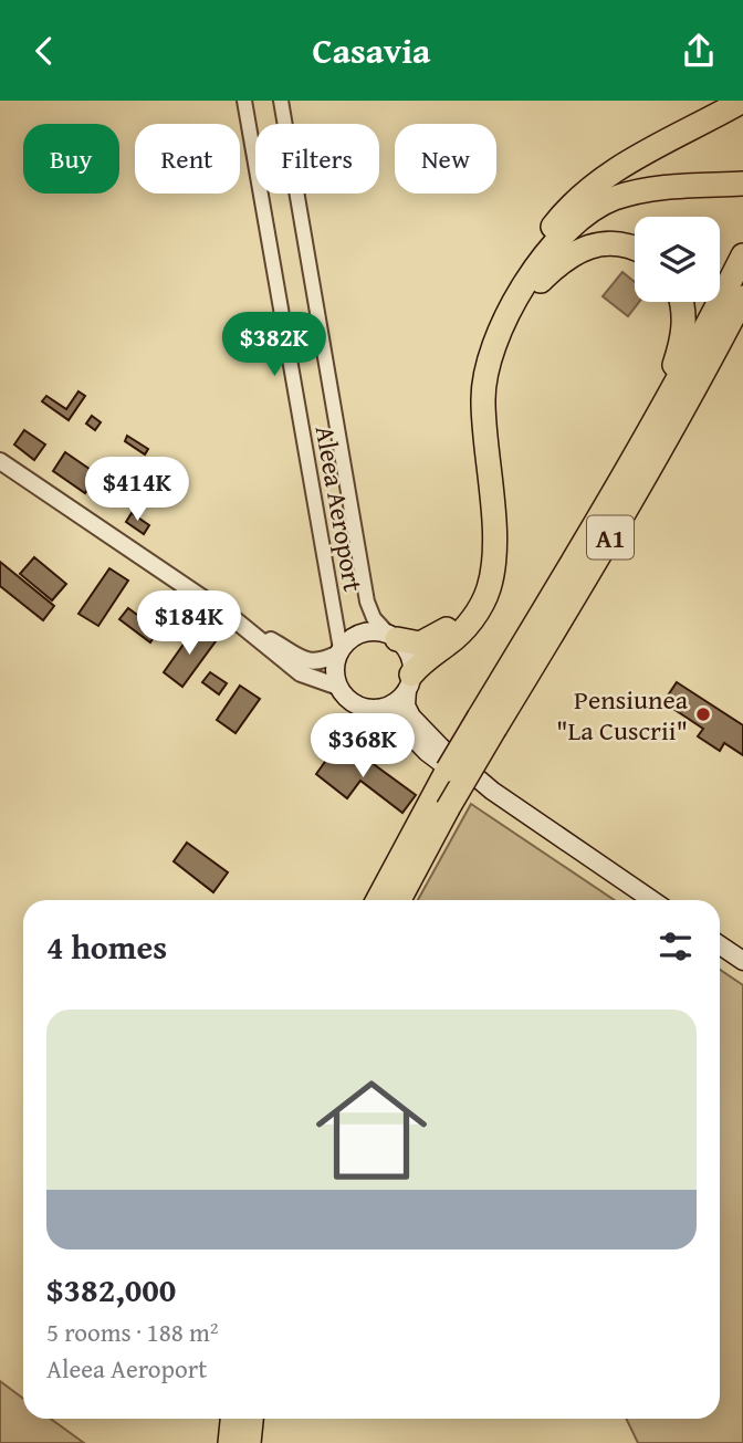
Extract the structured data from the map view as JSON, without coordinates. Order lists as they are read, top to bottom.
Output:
{
  "streets": {
    "highway": ["A1"],
    "street": ["Aleea Aeroport"]
  },
  "places": ["Pensiunea \"La Cuscrii\""],
  "page": {
    "header": "Casavia",
    "chip": [
      "Buy",
      "Rent",
      "Filters",
      "New"
    ],
    "price": [
      "$382K",
      "$414K",
      "$184K",
      "$368K"
    ],
    "heading": "4 homes",
    "list": [
      {
        "name": "$382,000",
        "note": "5 rooms · 188 m² · Aleea Aeroport"
      }
    ]
  }
}
